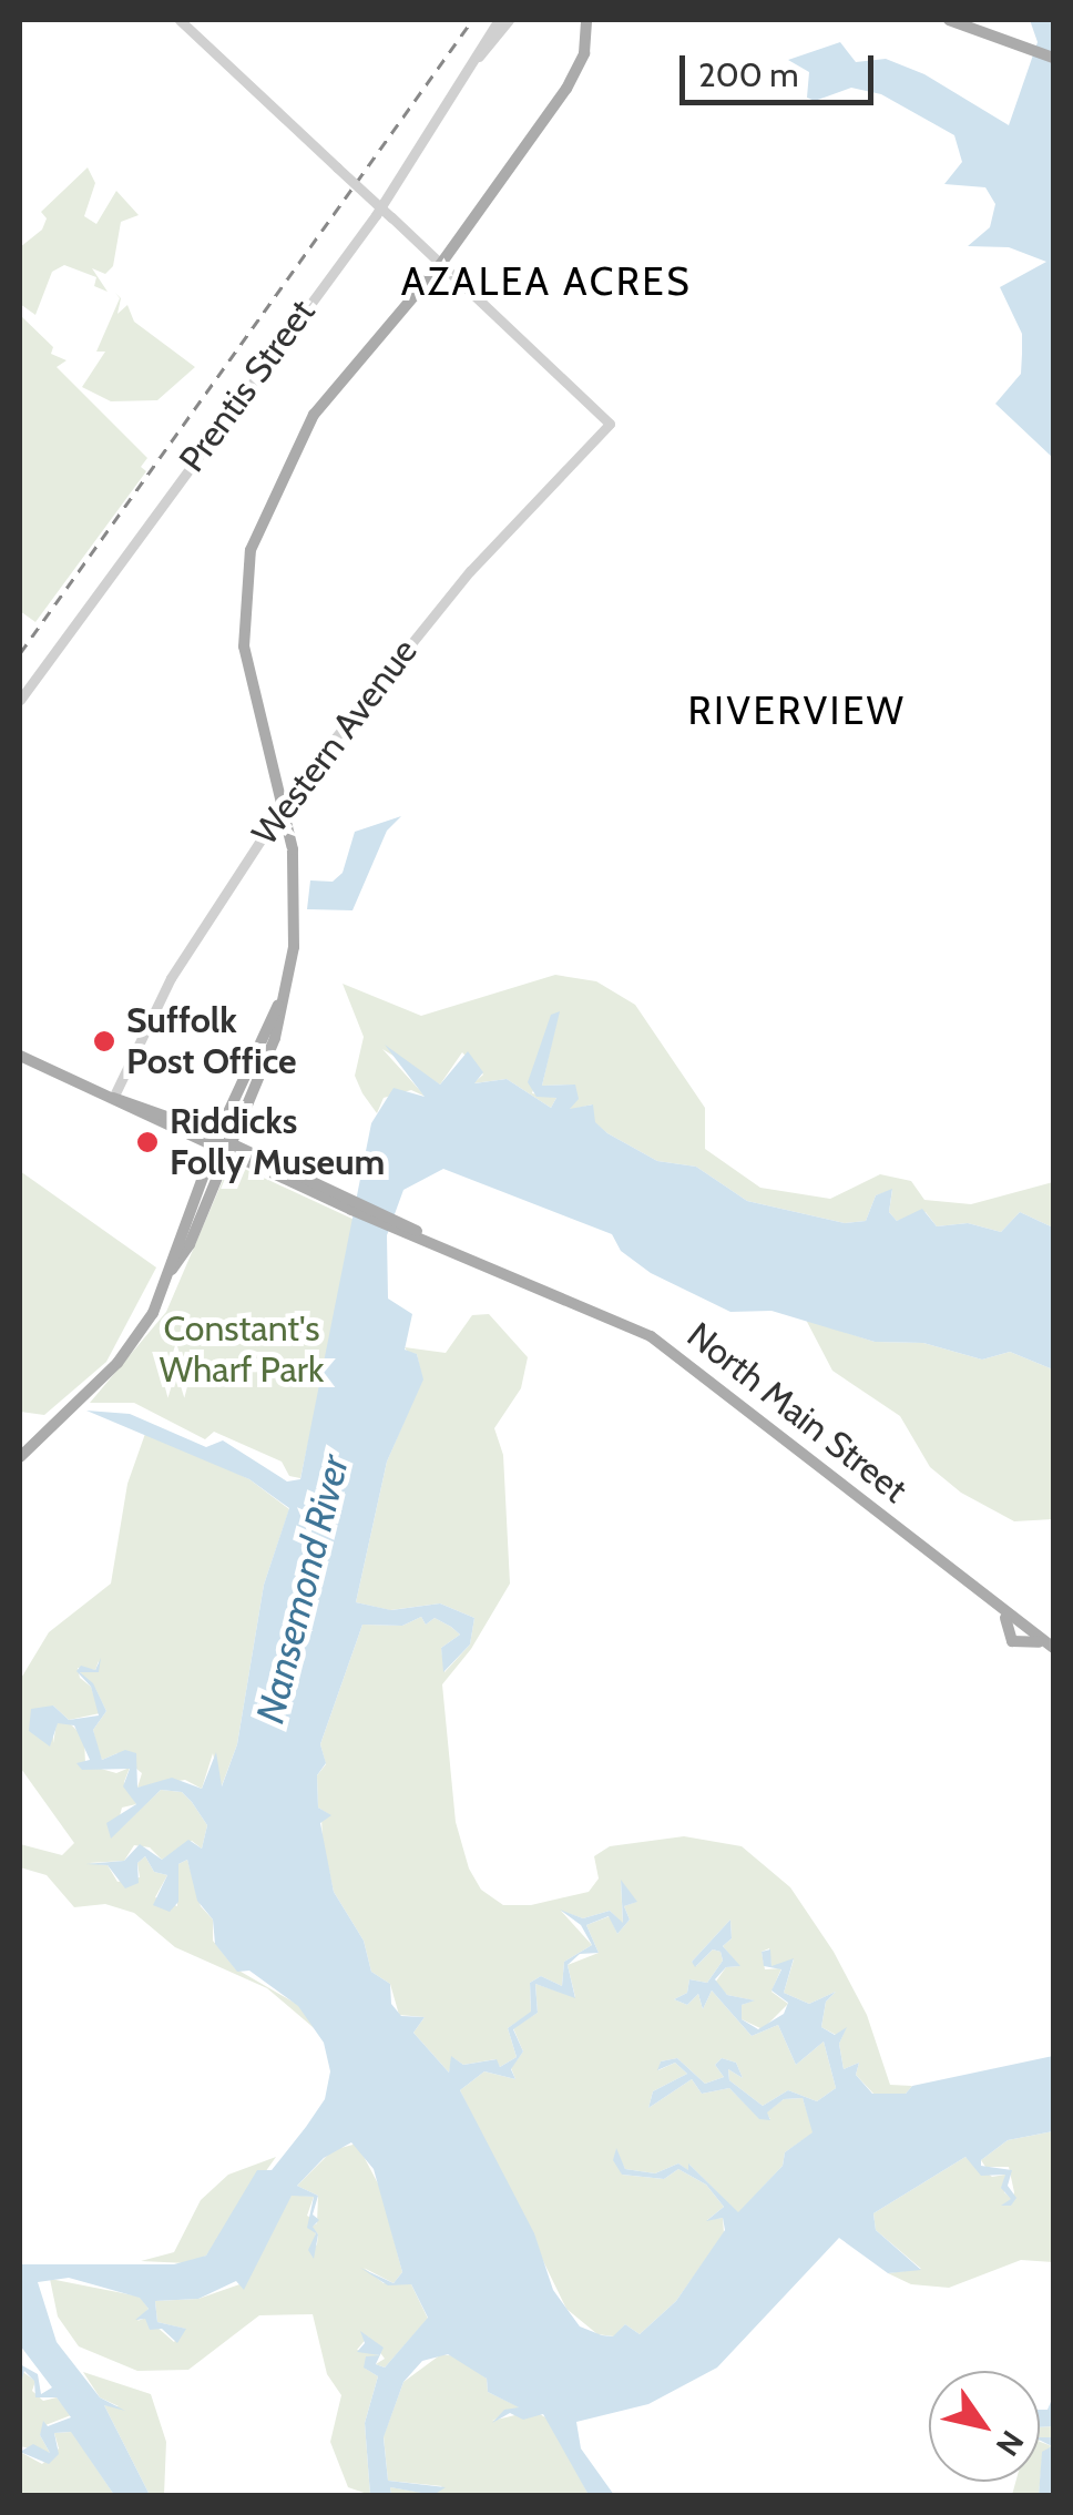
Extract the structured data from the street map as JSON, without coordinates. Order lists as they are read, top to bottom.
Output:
{
  "streets": {
    "main road": ["North Main Street"],
    "street": ["Prentis Street", "Western Avenue"]
  },
  "crossings": [
    ["Western Avenue", "North Main Street"]
  ],
  "districts": ["AZALEA ACRES", "RIVERVIEW"],
  "water": ["Nansemond River"],
  "parks": ["Constant's Wharf Park"],
  "places": ["Suffolk Post Office", "Riddicks Folly Museum"],
  "scale_bar": "200 m",
  "north": "bottom right"
}
